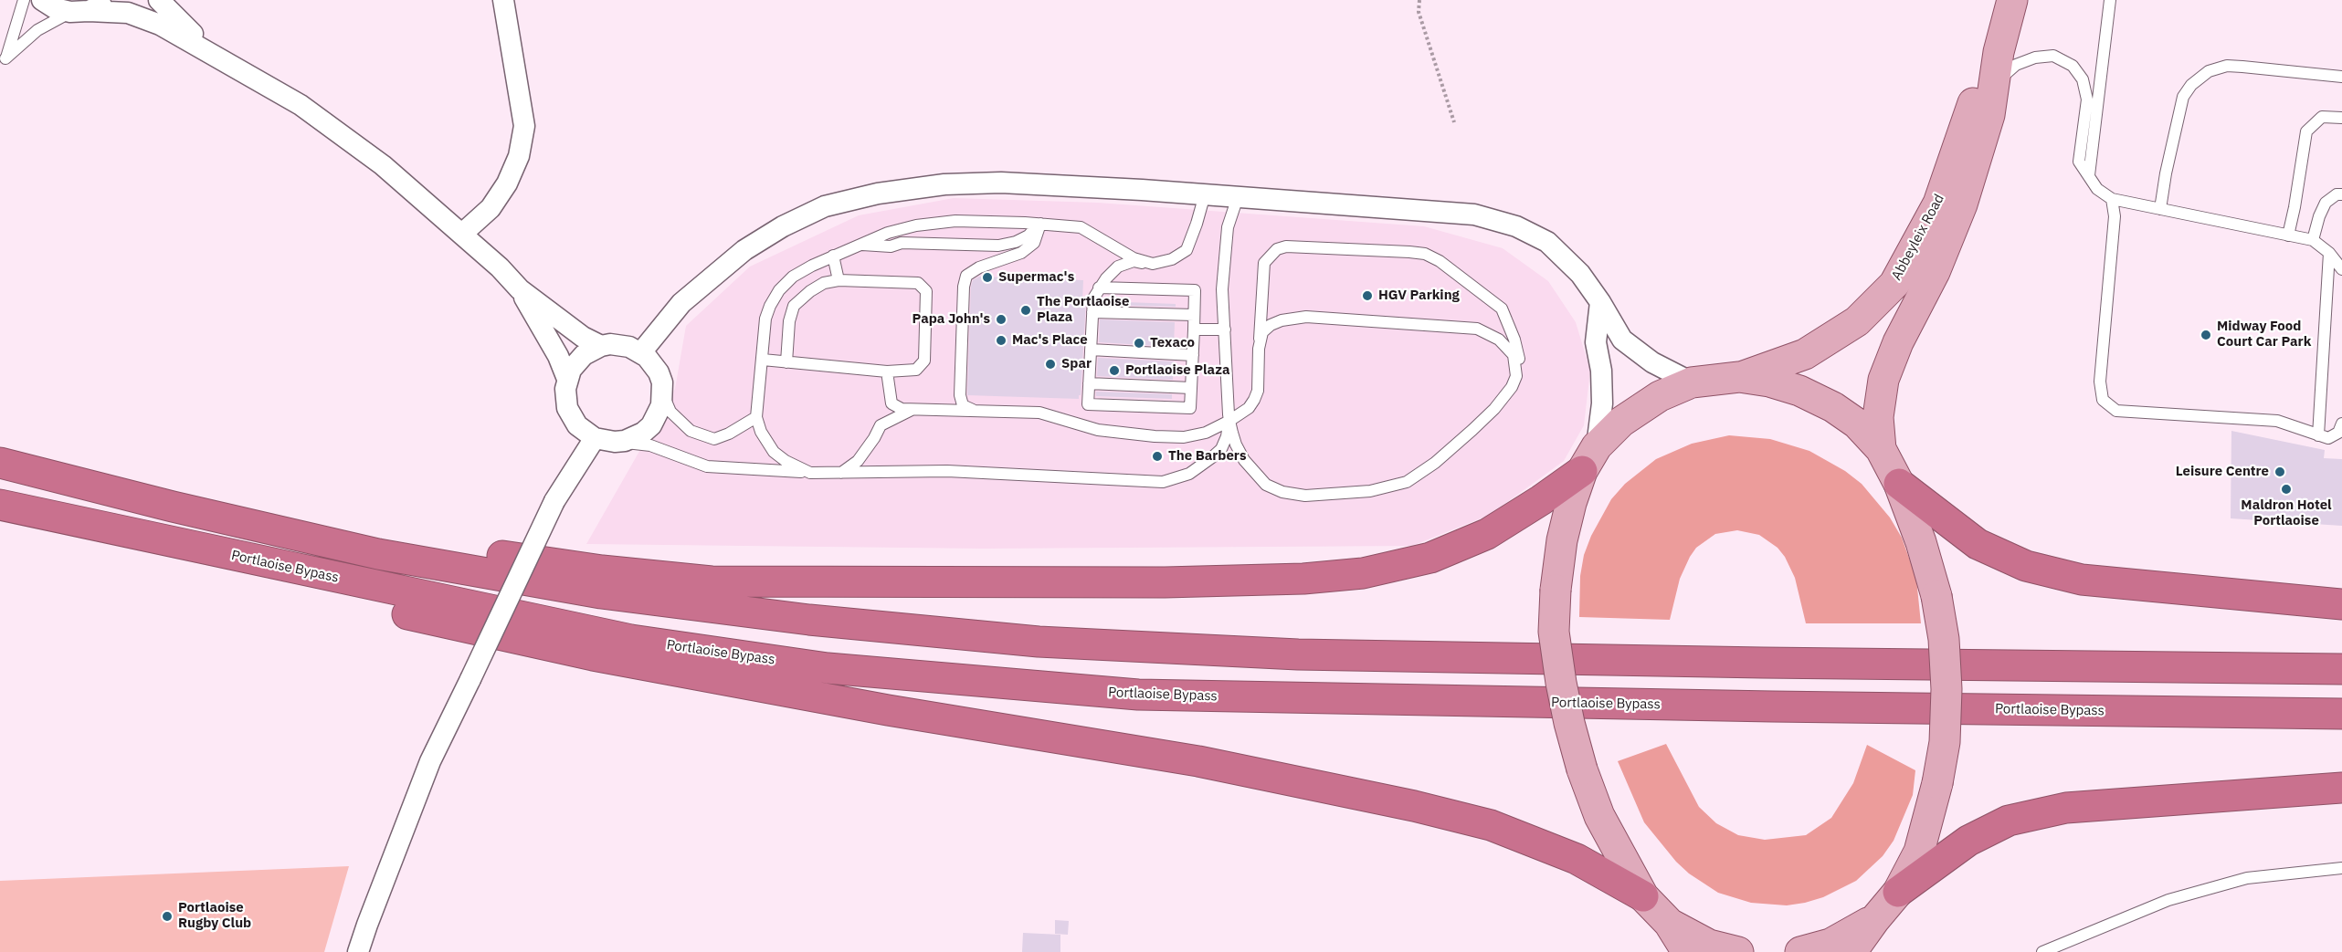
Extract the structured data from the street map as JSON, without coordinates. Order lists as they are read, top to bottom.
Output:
{
  "streets": {
    "highway": ["Portlaoise Bypass"],
    "main road": ["Abbeyleix Road"]
  },
  "places": [
    "Supermac's",
    "HGV Parking",
    "The Portlaoise Plaza",
    "Papa John's",
    "Midway Food Court Car Park",
    "Mac's Place",
    "Texaco",
    "Spar",
    "Portlaoise Plaza",
    "The Barbers",
    "Leisure Centre",
    "Maldron Hotel Portlaoise",
    "Portlaoise Rugby Club"
  ]
}
